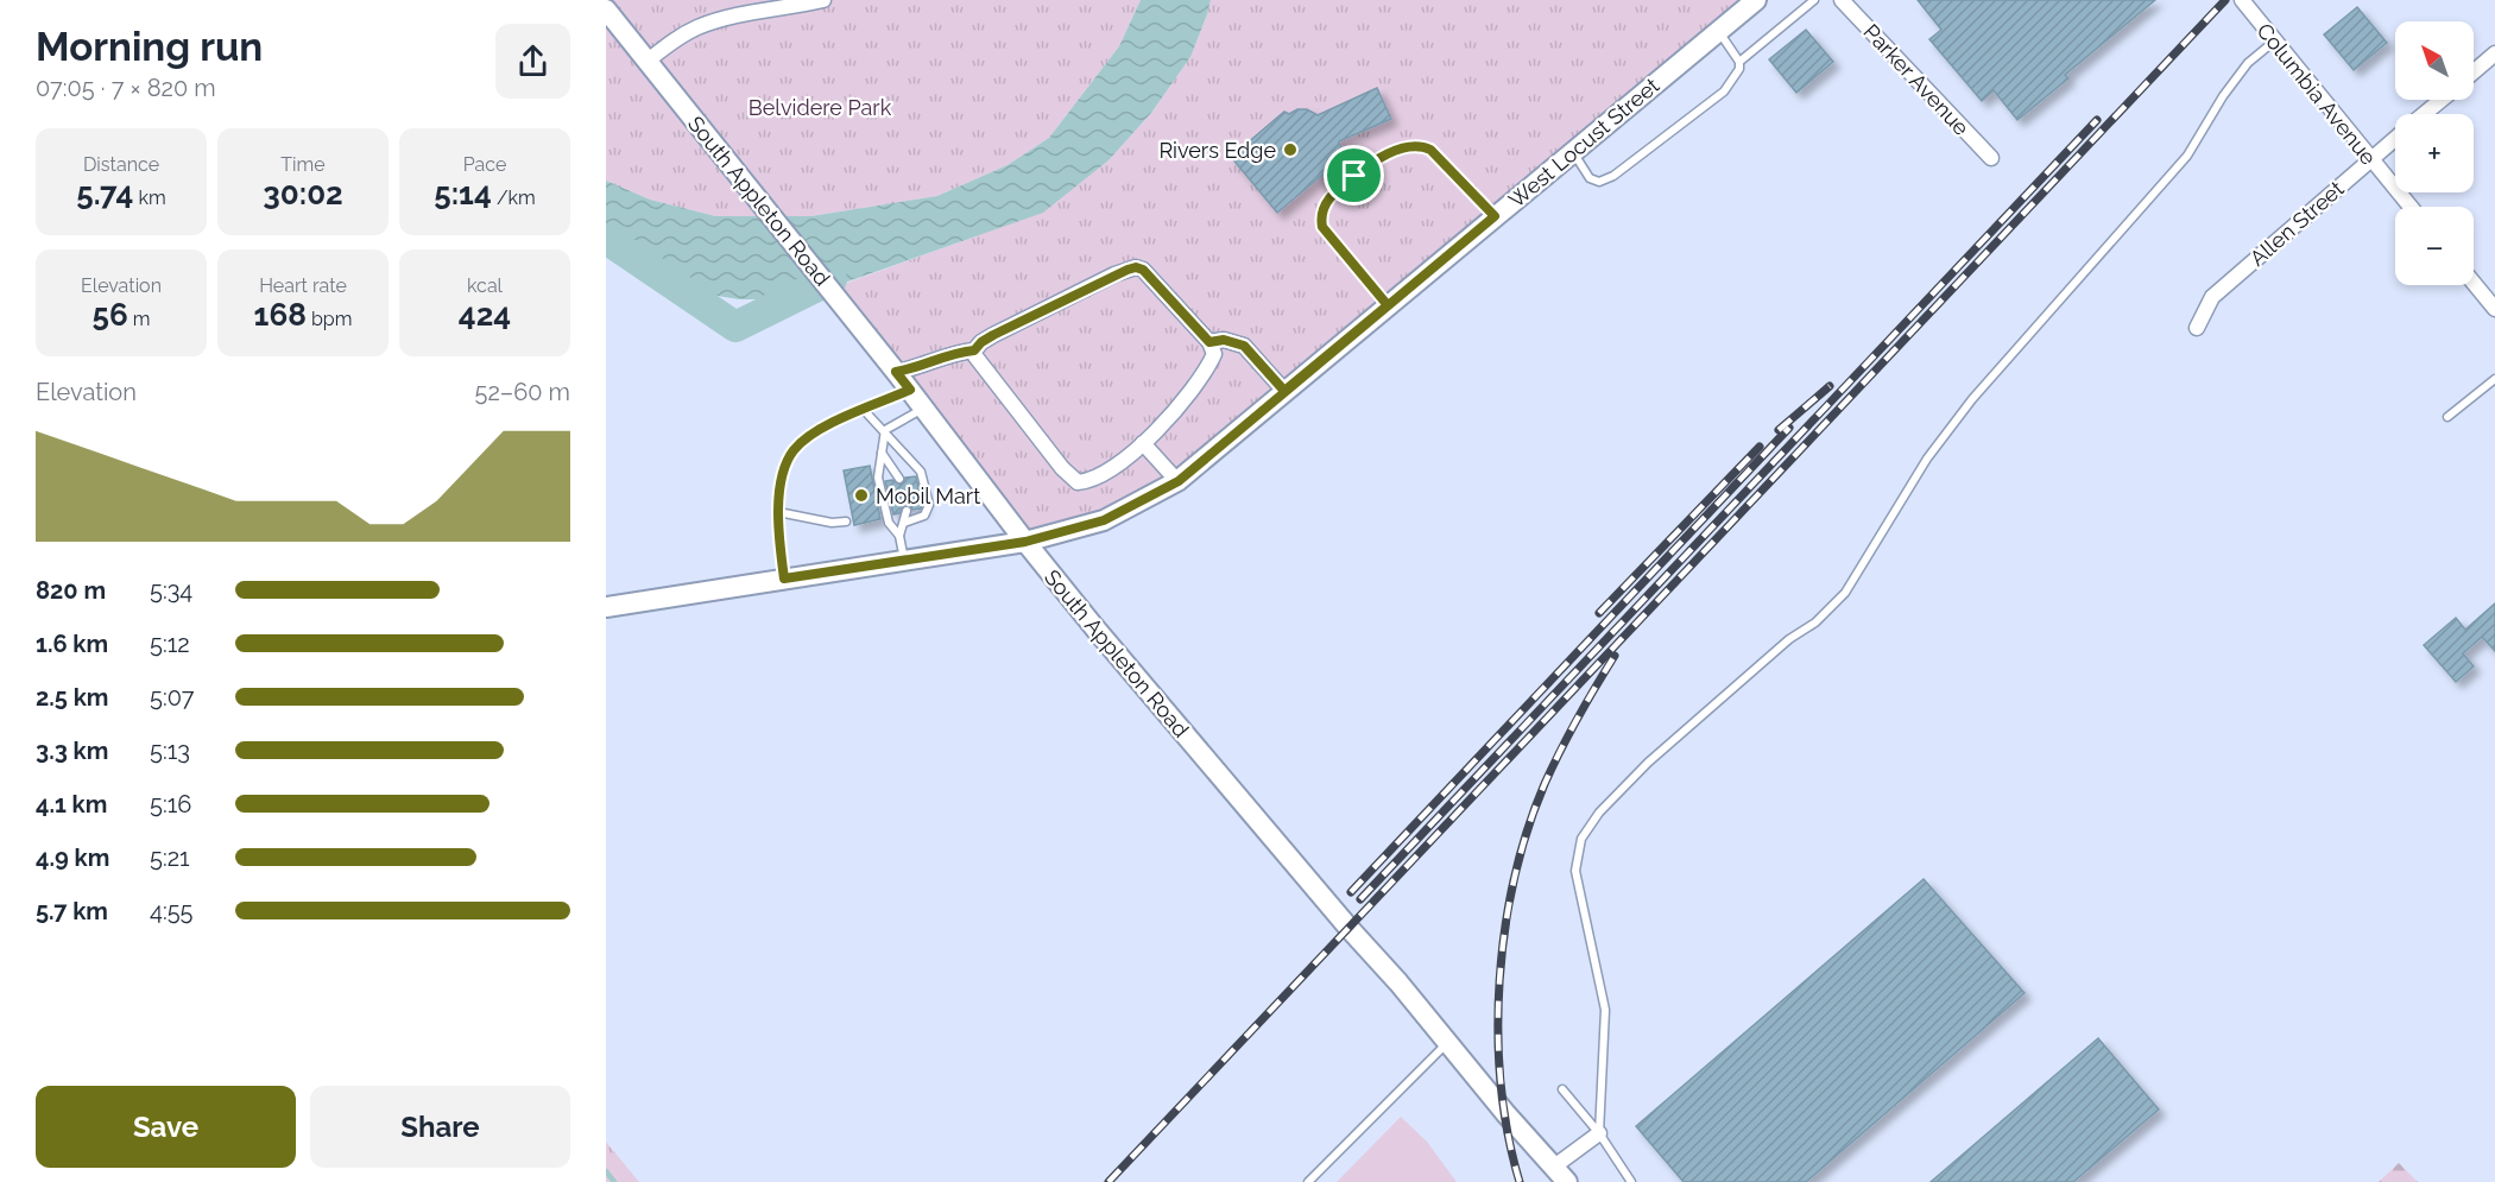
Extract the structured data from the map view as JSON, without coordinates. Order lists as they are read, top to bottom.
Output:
{
  "streets": {
    "main road": ["West Locust Street", "South Appleton Road"],
    "street": ["Parker Avenue", "Columbia Avenue", "Allen Street"]
  },
  "crossings": [
    ["Columbia Avenue", "Allen Street"],
    ["West Locust Street", "South Appleton Road"]
  ],
  "parks": ["Belvidere Park"],
  "places": ["Rivers Edge", "Mobil Mart"],
  "north": "top left",
  "page": {
    "heading": ["Morning run", "07:05 · 7 × 820 m"],
    "map_buttons": ["+", "−"],
    "stats": [
      ["Distance", "5.74 km"],
      ["Time", "30:02"],
      ["Pace", "5:14 /km"],
      ["Elevation", "56 m"],
      ["Heart rate", "168 bpm"],
      ["kcal", "424"]
    ],
    "chart": ["Elevation", "52–60 m"],
    "list": [
      {
        "name": "820 m",
        "note": "5:34"
      },
      {
        "name": "1.6 km",
        "note": "5:12"
      },
      {
        "name": "2.5 km",
        "note": "5:07"
      },
      {
        "name": "3.3 km",
        "note": "5:13"
      },
      {
        "name": "4.1 km",
        "note": "5:16"
      },
      {
        "name": "4.9 km",
        "note": "5:21"
      },
      {
        "name": "5.7 km",
        "note": "4:55"
      }
    ],
    "buttons": ["Save", "Share"]
  }
}
